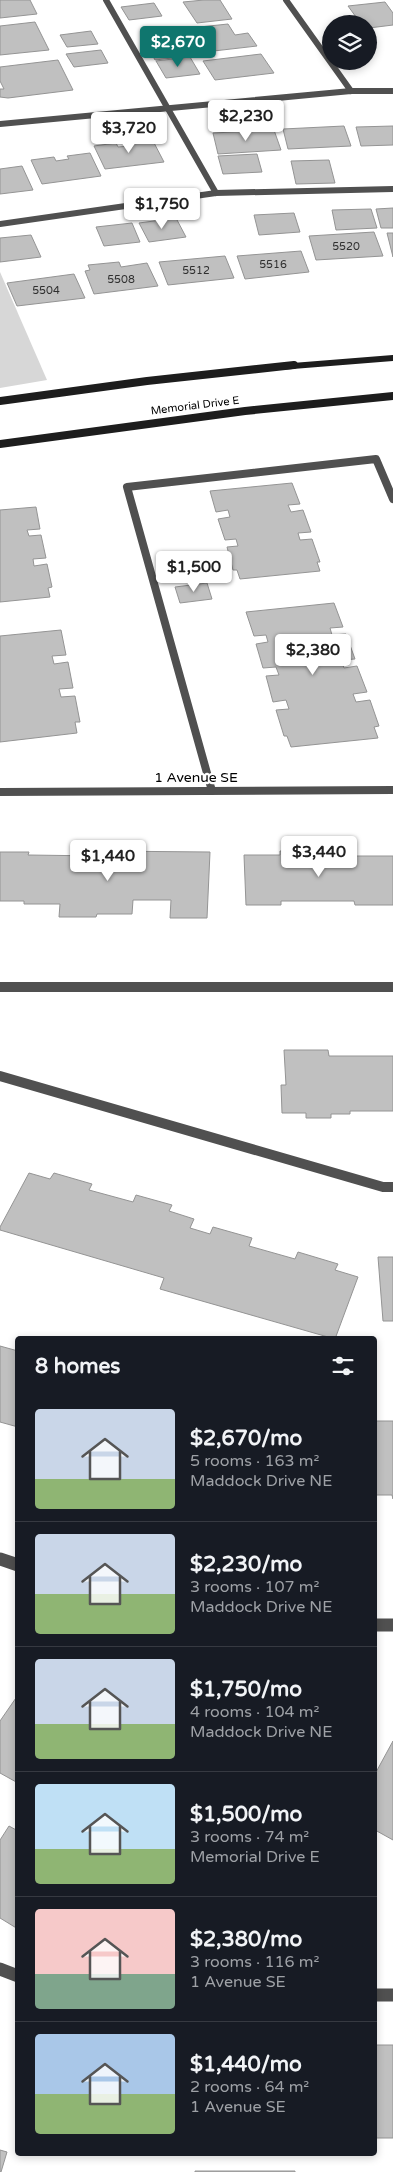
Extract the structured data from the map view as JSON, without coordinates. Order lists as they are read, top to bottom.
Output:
{
  "streets": {
    "main road": ["Memorial Drive E"],
    "street": ["1 Avenue SE"]
  },
  "house_numbers": [
    "5520",
    "5516",
    "5512",
    "5508",
    "5504"
  ],
  "page": {
    "price": [
      "$2,670",
      "$2,230",
      "$3,720",
      "$1,750",
      "$1,500",
      "$2,380",
      "$3,440",
      "$1,440"
    ],
    "heading": "8 homes",
    "list": [
      {
        "name": "$2,670/mo",
        "note": "5 rooms · 163 m² · Maddock Drive NE"
      },
      {
        "name": "$2,230/mo",
        "note": "3 rooms · 107 m² · Maddock Drive NE"
      },
      {
        "name": "$1,750/mo",
        "note": "4 rooms · 104 m² · Maddock Drive NE"
      },
      {
        "name": "$1,500/mo",
        "note": "3 rooms · 74 m² · Memorial Drive E"
      },
      {
        "name": "$2,380/mo",
        "note": "3 rooms · 116 m² · 1 Avenue SE"
      },
      {
        "name": "$1,440/mo",
        "note": "2 rooms · 64 m² · 1 Avenue SE"
      }
    ]
  }
}
